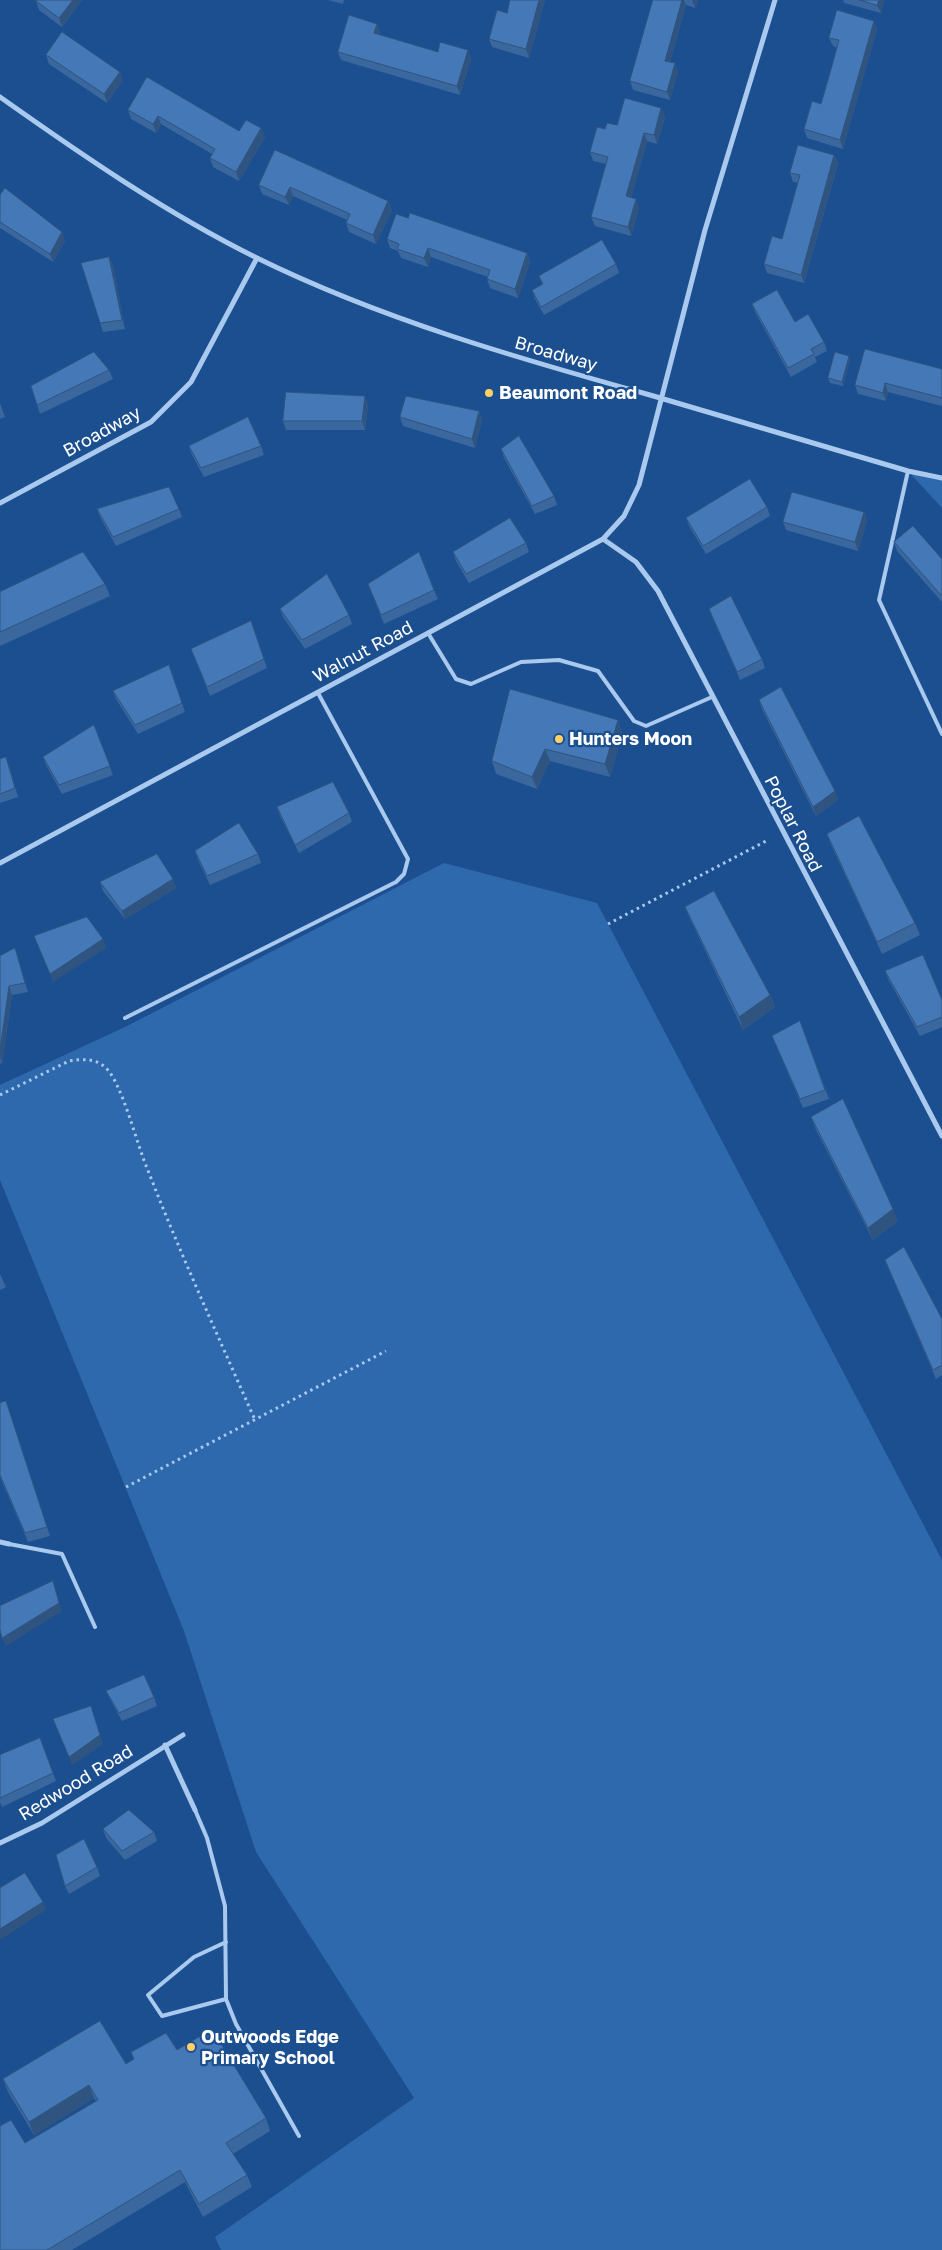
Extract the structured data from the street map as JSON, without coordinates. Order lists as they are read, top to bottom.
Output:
{
  "streets": {
    "street": [
      "Broadway",
      "Walnut Road",
      "Poplar Road",
      "Redwood Road"
    ]
  },
  "crossings": [
    ["Broadway", "Walnut Road"],
    ["Walnut Road", "Poplar Road"]
  ],
  "places": ["Beaumont Road", "Hunters Moon", "Outwoods Edge Primary School"]
}
